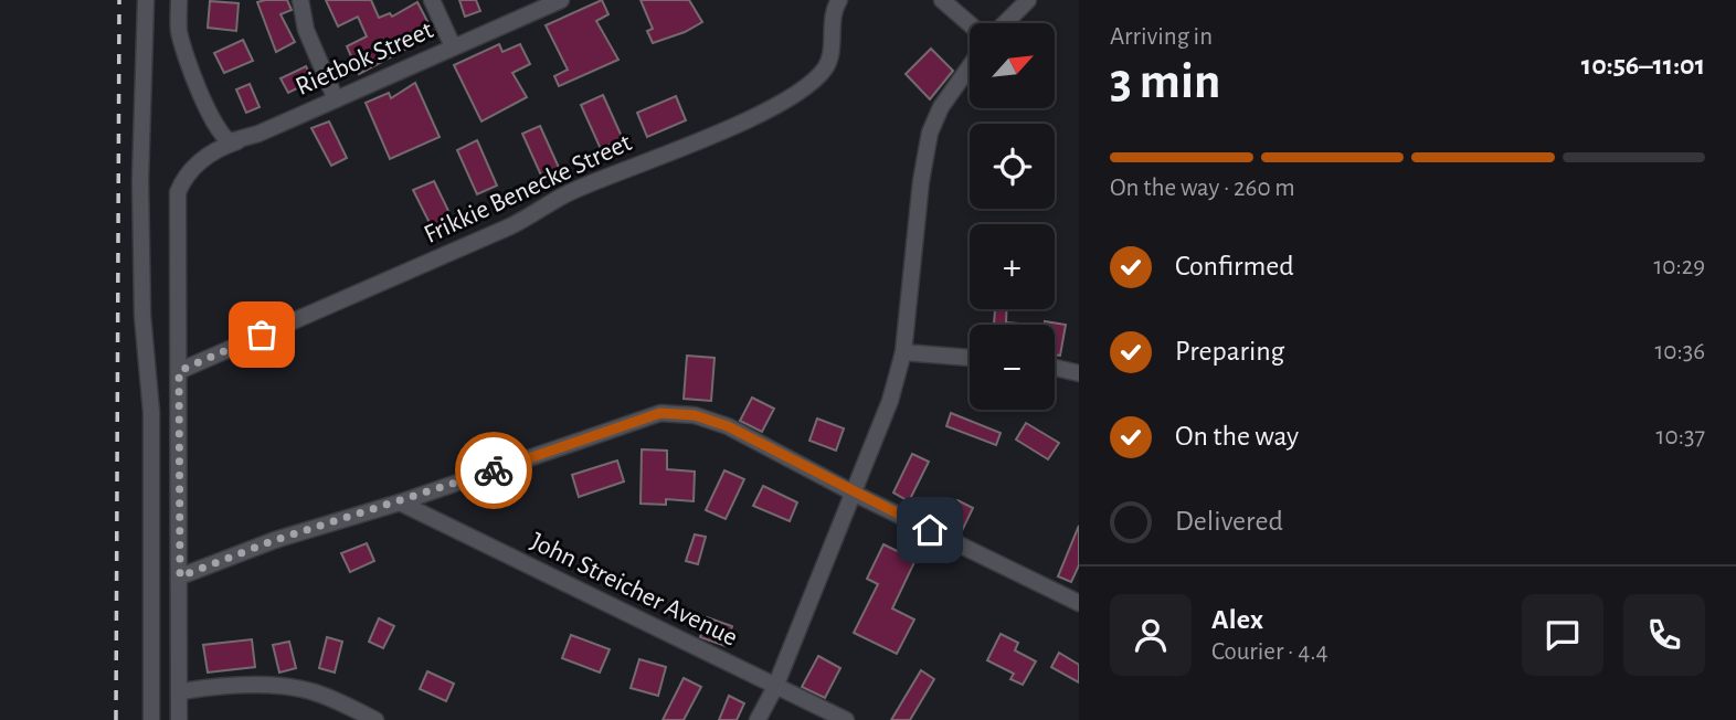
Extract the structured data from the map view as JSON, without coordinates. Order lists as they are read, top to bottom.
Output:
{
  "streets": {
    "street": ["Rietbok Street", "Frikkie Benecke Street", "John Streicher Avenue"]
  },
  "crossings": [
    ["Rietbok Street", "Frikkie Benecke Street"]
  ],
  "north": "top right",
  "page": {
    "heading": ["3 min", "Arriving in", "10:56–11:01"],
    "panel": ["Alex", "Courier · 4.4"],
    "map_buttons": ["+", "−"],
    "bar": "On the way · 260 m",
    "list": [
      ["Confirmed", "10:29"],
      ["Preparing", "10:36"],
      ["On the way", "10:37"],
      "Delivered"
    ]
  }
}
